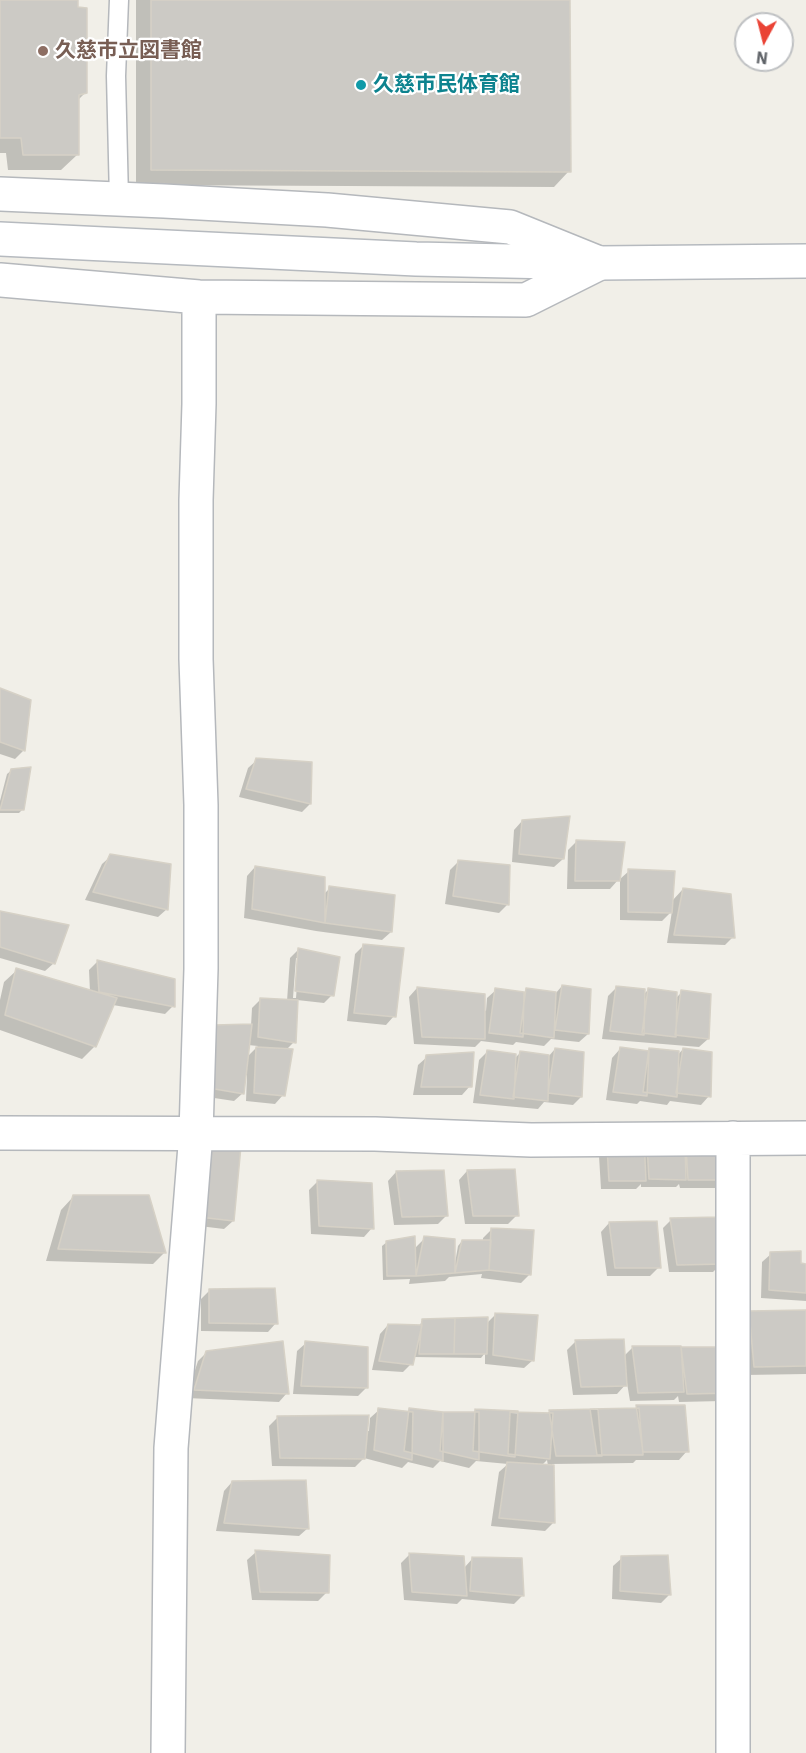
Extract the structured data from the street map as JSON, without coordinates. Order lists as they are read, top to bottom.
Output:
{
  "places": ["久慈市立図書館", "久慈市民体育館"],
  "north": "bottom"
}
